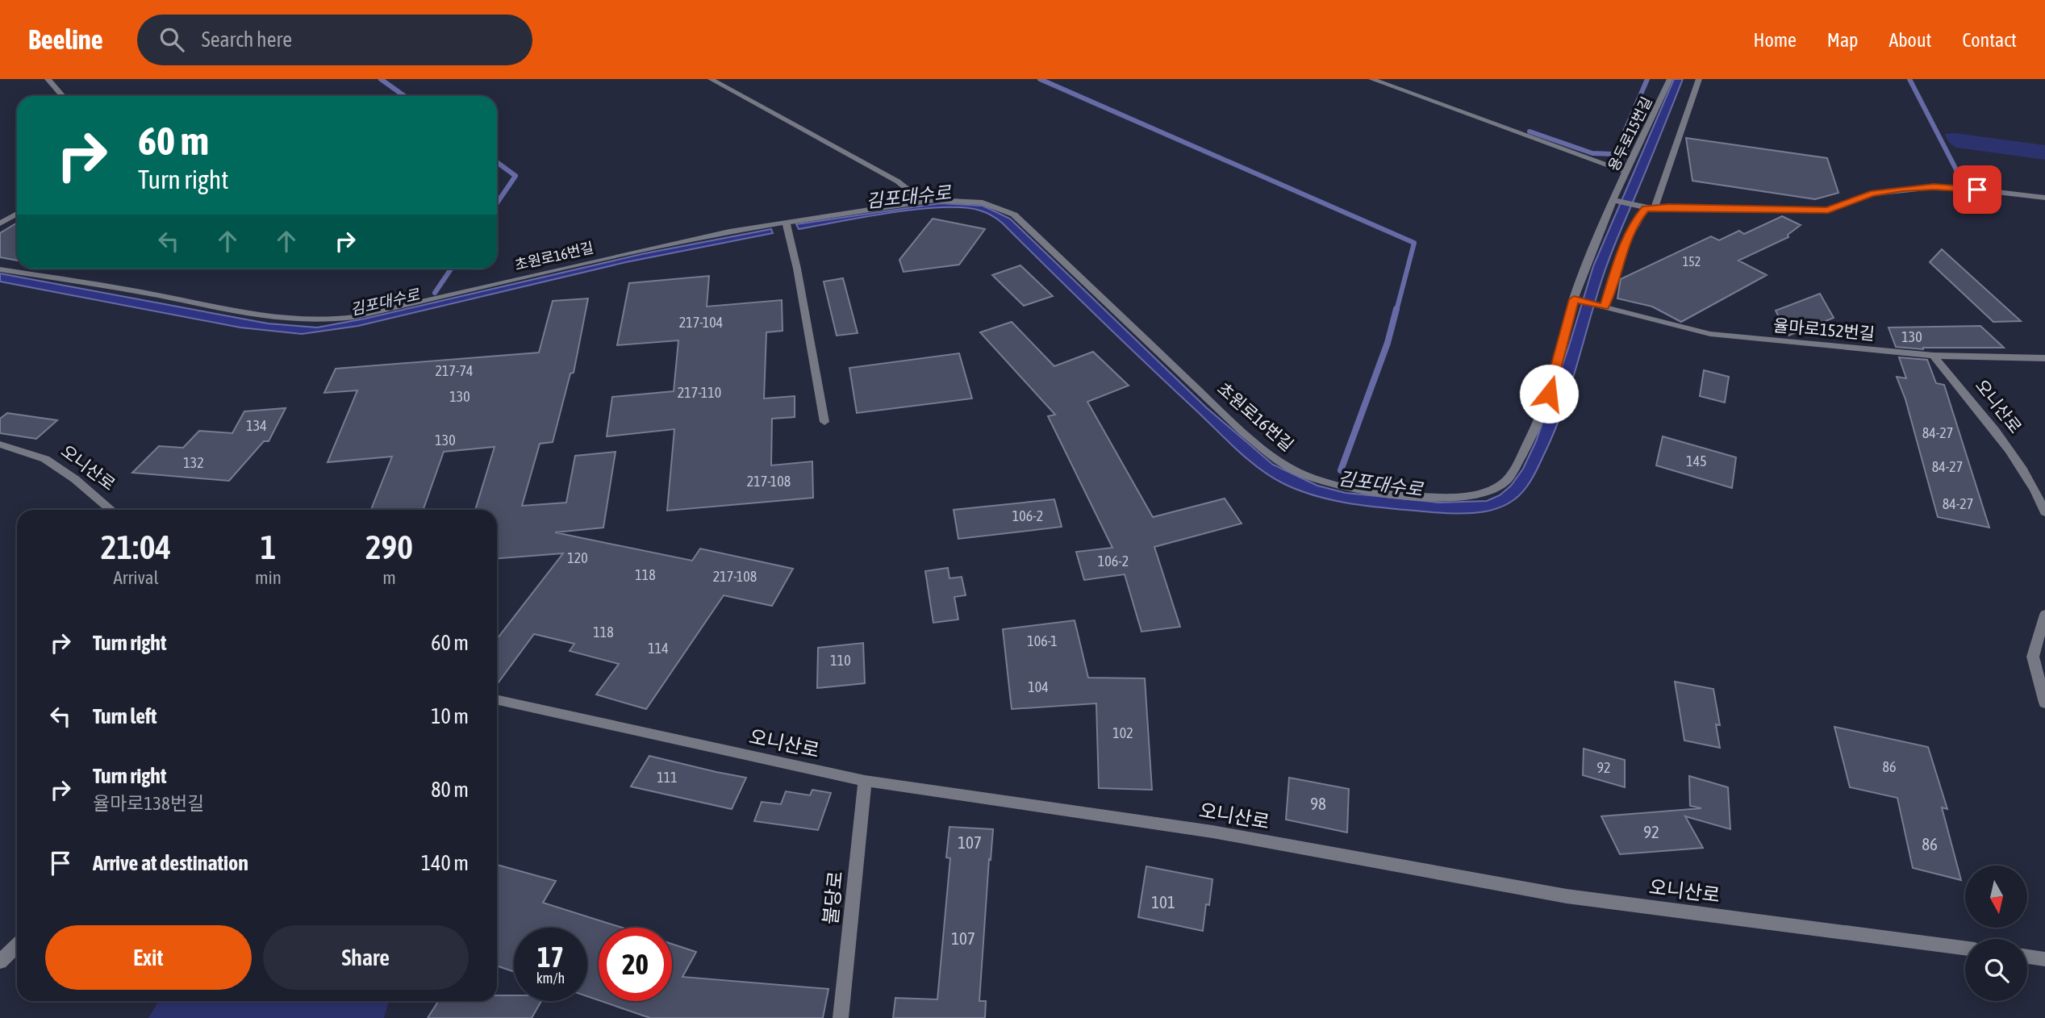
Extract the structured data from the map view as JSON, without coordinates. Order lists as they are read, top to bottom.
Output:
{
  "streets": {
    "street": [
      "용두로15번길",
      "초원로16번길",
      "율마로152번길",
      "오니산로",
      "불당로"
    ]
  },
  "crossings": [
    ["용두로15번길", "초원로16번길"],
    ["초원로16번길", "율마로152번길"],
    ["율마로152번길", "오니산로"],
    ["오니산로", "불당로"]
  ],
  "water": ["김포대수로"],
  "house_numbers": [
    "152",
    "217-104",
    "130",
    "217-74",
    "217-110",
    "130",
    "134",
    "84-27",
    "130",
    "145",
    "132",
    "84-27",
    "217-108",
    "84-27",
    "106-2",
    "120",
    "106-2",
    "118",
    "217-108",
    "118",
    "106-1",
    "114",
    "110",
    "104",
    "102",
    "86",
    "92",
    "111",
    "98",
    "92",
    "107",
    "86",
    "101",
    "107"
  ],
  "north": "bottom",
  "page": {
    "header": "Beeline",
    "search": "Search here",
    "nav": [
      "Home",
      "Map",
      "About",
      "Contact"
    ],
    "turn": ["60 m", "Turn right"],
    "eta": [
      "21:04",
      "Arrival",
      "1",
      "min",
      "290",
      "m"
    ],
    "list": [
      {
        "name": "Turn right",
        "value": "60 m"
      },
      {
        "name": "Turn left",
        "value": "10 m"
      },
      {
        "name": "Turn right",
        "note": "율마로138번길",
        "value": "80 m"
      },
      {
        "name": "Arrive at destination",
        "value": "140 m"
      }
    ],
    "buttons": ["Exit", "Share"],
    "speed": "17 km/h",
    "limit": "20"
  }
}
